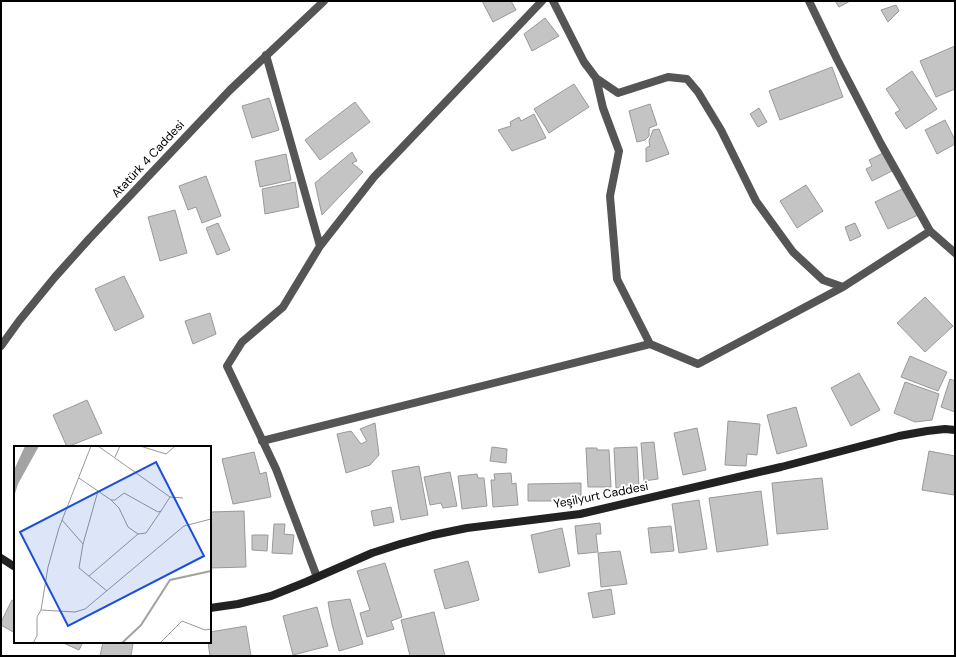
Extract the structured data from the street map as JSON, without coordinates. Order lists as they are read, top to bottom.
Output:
{
  "streets": {
    "main road": ["Yeşilyurt Caddesi"],
    "street": ["Atatürk 4 Caddesi"]
  }
}
